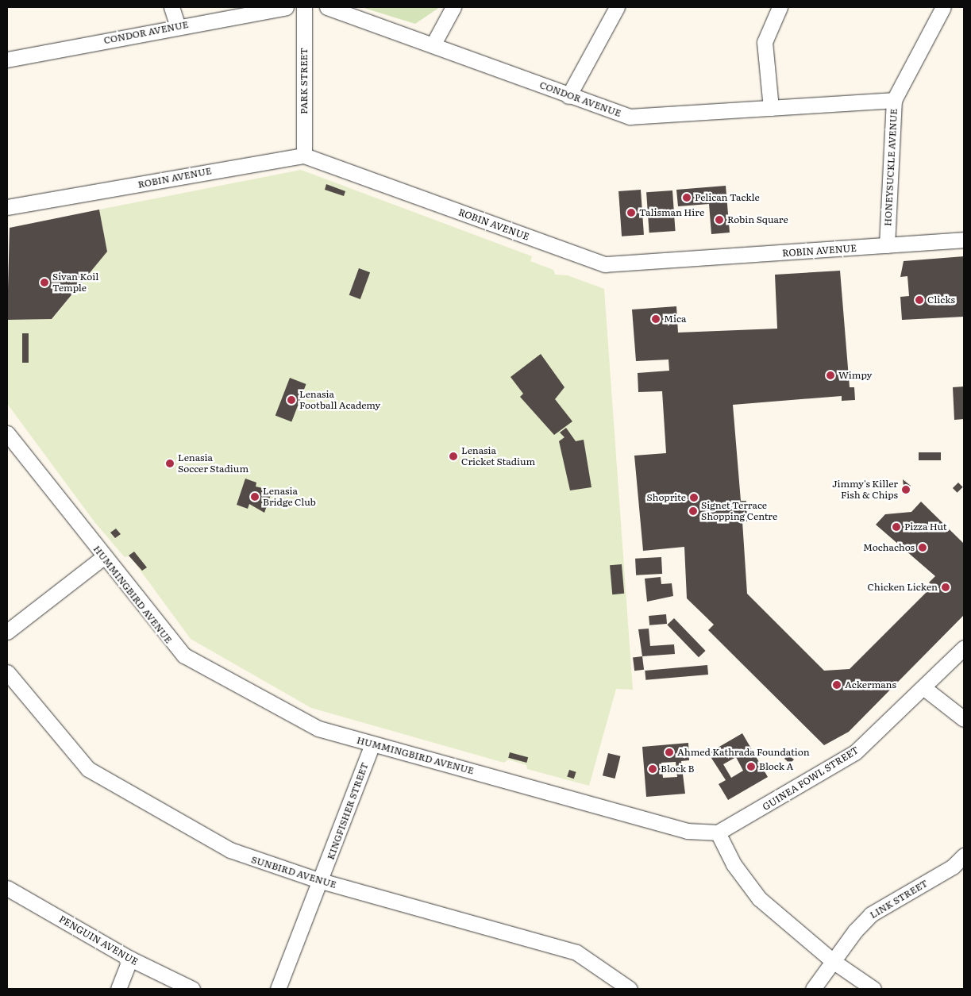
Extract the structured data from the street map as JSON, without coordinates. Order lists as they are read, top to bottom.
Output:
{
  "streets": {
    "street": [
      "CONDOR AVENUE",
      "PARK STREET",
      "HONEYSUCKLE AVENUE",
      "ROBIN AVENUE",
      "HUMMINGBIRD AVENUE",
      "GUINEA FOWL STREET",
      "KINGFISHER STREET",
      "SUNBIRD AVENUE",
      "LINK STREET",
      "PENGUIN AVENUE"
    ]
  },
  "crossings": [
    ["CONDOR AVENUE", "HONEYSUCKLE AVENUE"],
    ["PARK STREET", "ROBIN AVENUE"],
    ["HONEYSUCKLE AVENUE", "ROBIN AVENUE"],
    ["HUMMINGBIRD AVENUE", "GUINEA FOWL STREET"],
    ["HUMMINGBIRD AVENUE", "KINGFISHER STREET"],
    ["KINGFISHER STREET", "SUNBIRD AVENUE"]
  ],
  "places": [
    "Pelican Tackle",
    "Talisman Hire",
    "Robin Square",
    "Sivan Koil Temple",
    "Clicks",
    "Mica",
    "Wimpy",
    "Lenasia Football Academy",
    "Lenasia Cricket Stadium",
    "Lenasia Soccer Stadium",
    "Jimmy's Killer Fish & Chips",
    "Lenasia Bridge Club",
    "Shoprite",
    "Signet Terrace Shopping Centre",
    "Pizza Hut",
    "Mochachos",
    "Chicken Licken",
    "Ackermans",
    "Ahmed Kathrada Foundation",
    "Block A",
    "Block B"
  ]
}
